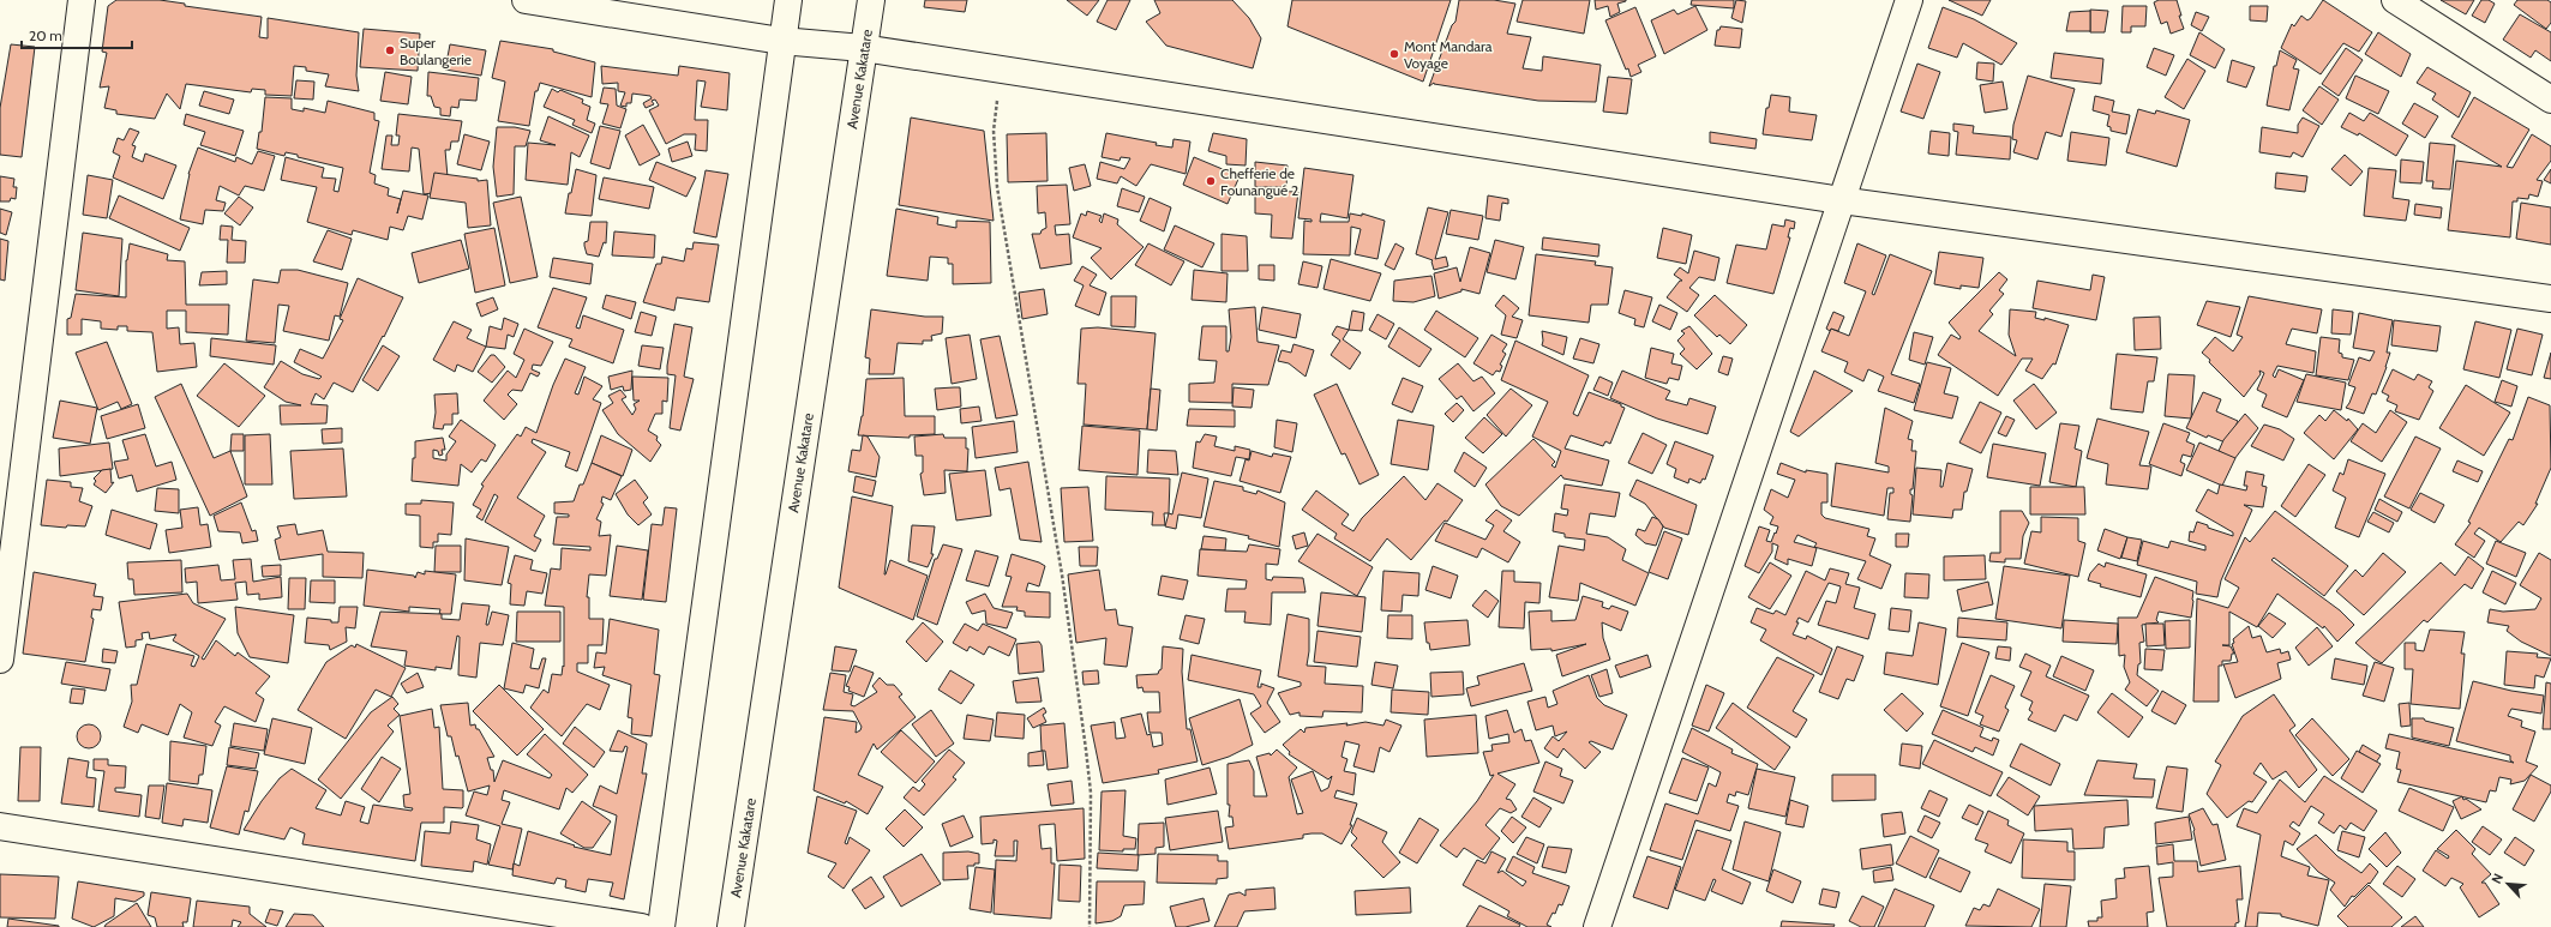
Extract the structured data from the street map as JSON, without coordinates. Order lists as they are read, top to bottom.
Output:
{
  "streets": {
    "main road": ["Avenue Kakatare"]
  },
  "places": ["Super Boulangerie", "Mont Mandara Voyage", "Chefferie de Founangué 2"],
  "scale_bar": "20 m",
  "north": "top left"
}
